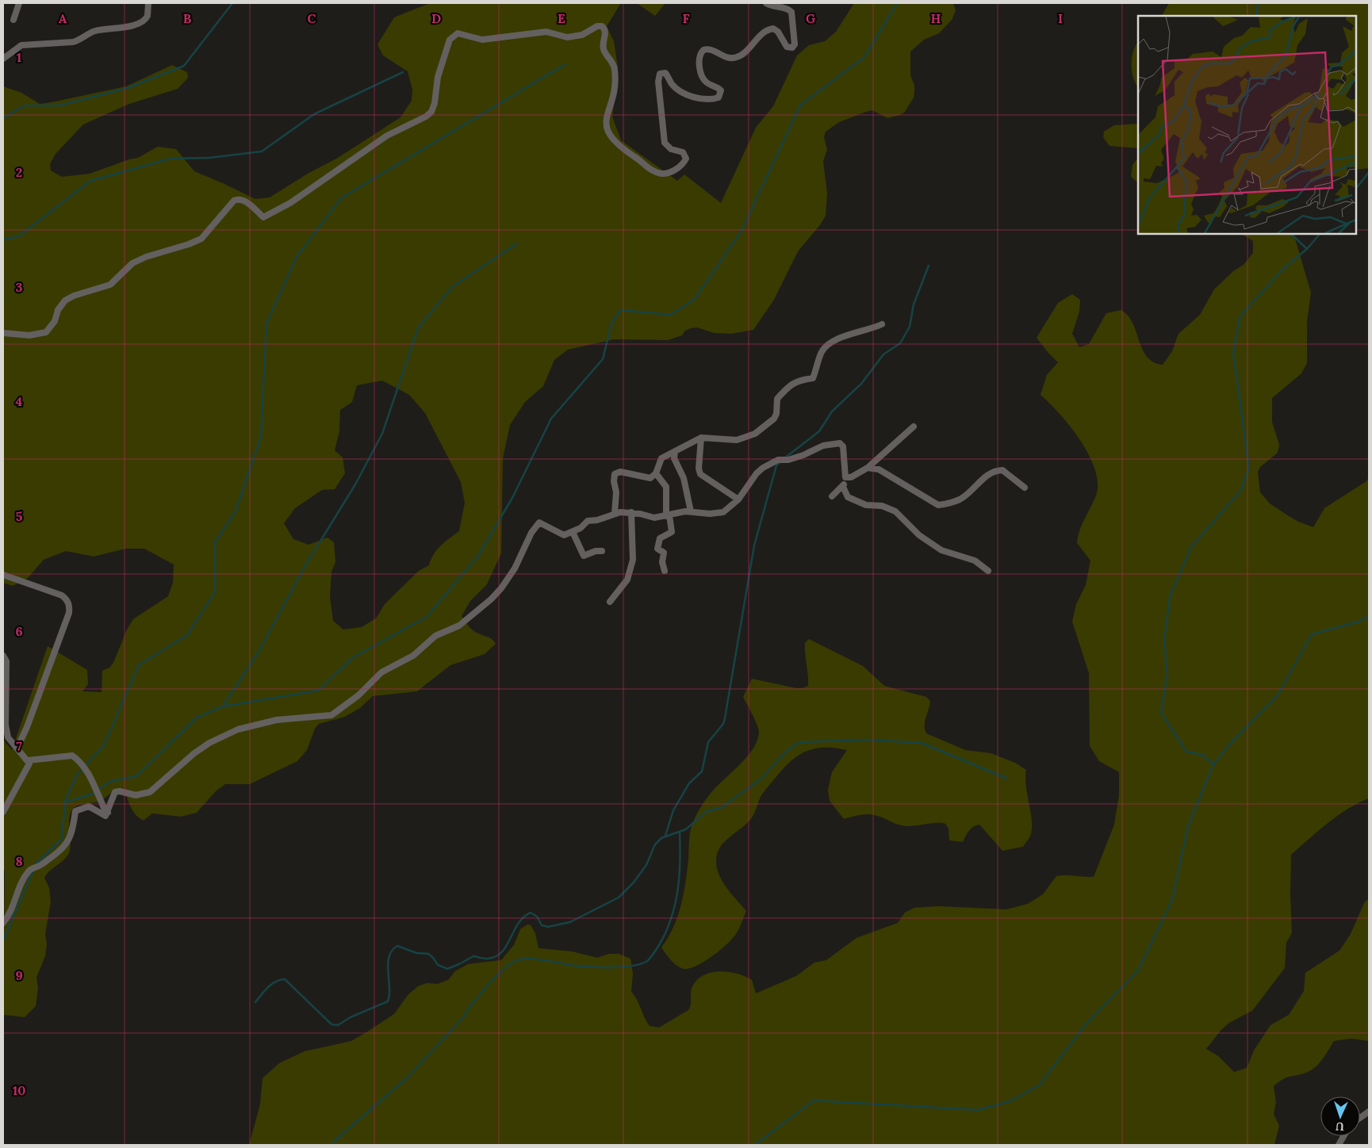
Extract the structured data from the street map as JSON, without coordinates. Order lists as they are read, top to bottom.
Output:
{
  "north": "bottom",
  "grid": {
    "columns": [
      "A",
      "B",
      "C",
      "D",
      "E",
      "F",
      "G",
      "H",
      "I"
    ],
    "rows": [
      "1",
      "2",
      "3",
      "4",
      "5",
      "6",
      "7",
      "8",
      "9",
      "10"
    ]
  }
}
